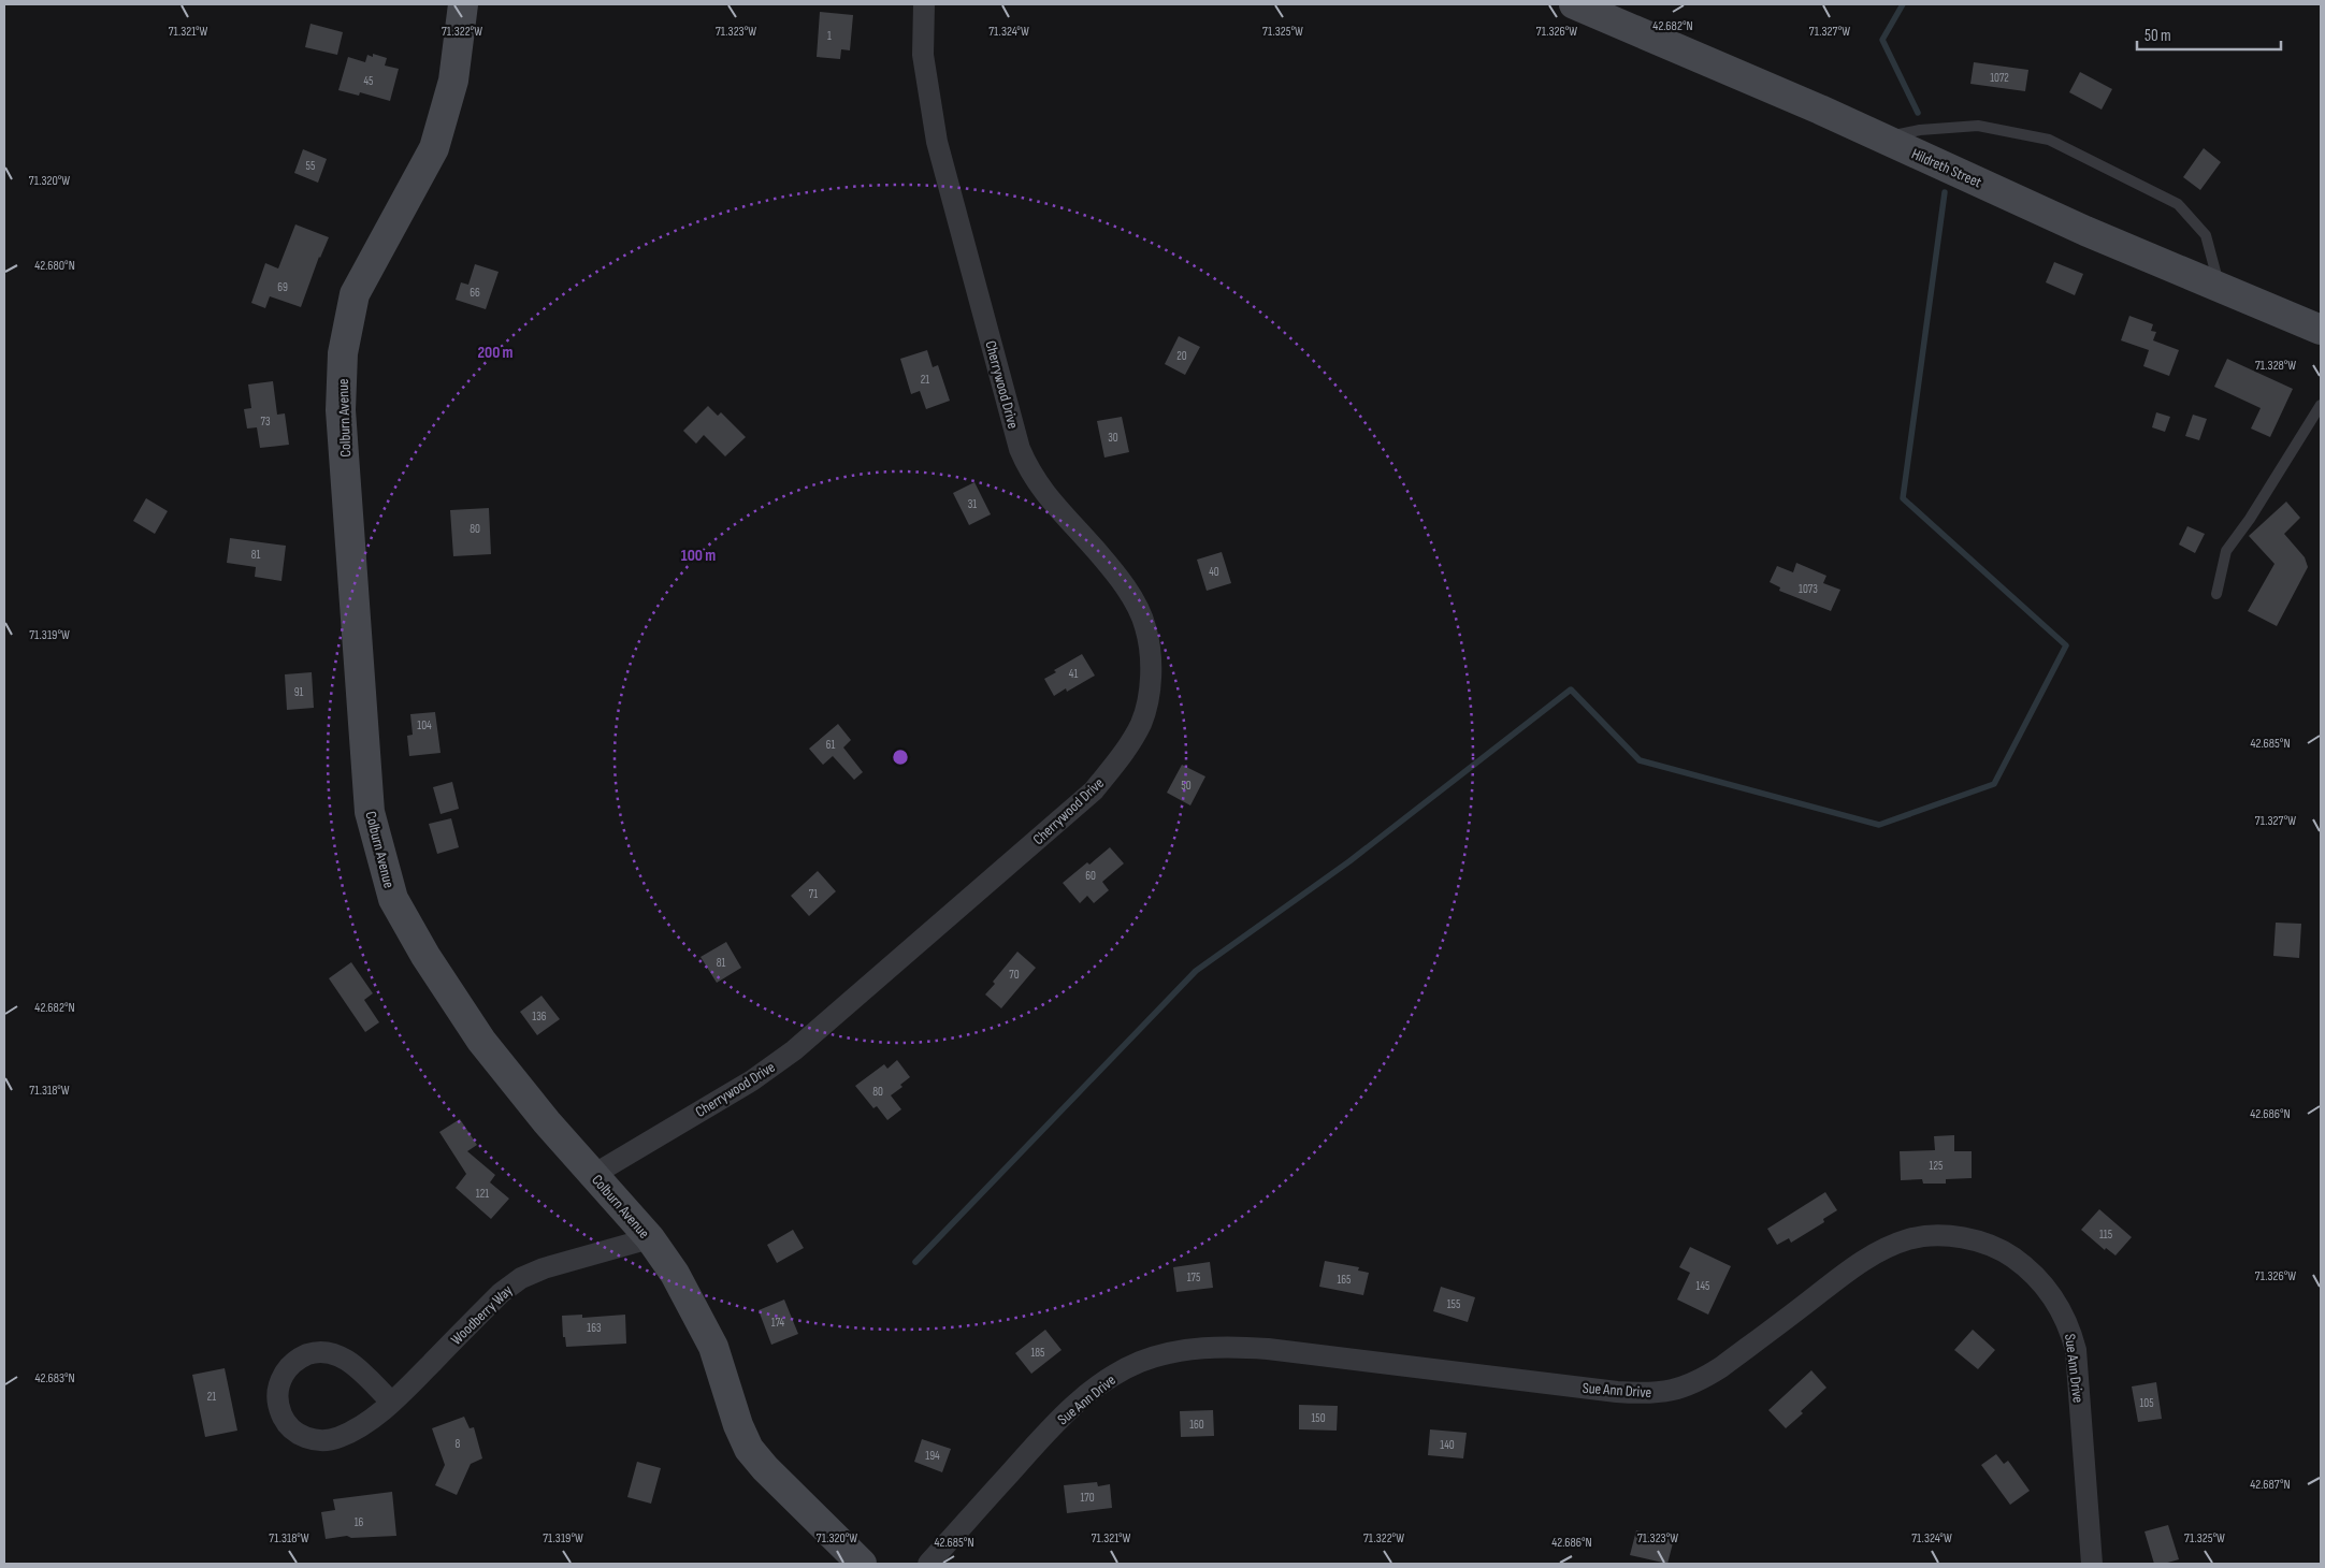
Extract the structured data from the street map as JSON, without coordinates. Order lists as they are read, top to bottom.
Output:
{
  "streets": {
    "street": [
      "Hildreth Street",
      "Cherrywood Drive",
      "Colburn Avenue",
      "Woodberry Way",
      "Sue Ann Drive"
    ]
  },
  "crossings": [
    ["Cherrywood Drive", "Colburn Avenue"],
    ["Colburn Avenue", "Woodberry Way"]
  ],
  "house_numbers": [
    "1",
    "1072",
    "45",
    "55",
    "69",
    "66",
    "20",
    "21",
    "73",
    "30",
    "31",
    "80",
    "81",
    "40",
    "1073",
    "41",
    "91",
    "104",
    "61",
    "50",
    "60",
    "71",
    "81",
    "70",
    "136",
    "80",
    "125",
    "121",
    "115",
    "175",
    "165",
    "145",
    "155",
    "174",
    "163",
    "185",
    "21",
    "105",
    "150",
    "160",
    "8",
    "140",
    "194",
    "170",
    "16"
  ],
  "scale_bar": "50 m",
  "coordinates": [
    "42.682°N",
    "71.321°W",
    "71.322°W",
    "71.323°W",
    "71.324°W",
    "71.325°W",
    "71.327°W",
    "71.326°W",
    "71.320°W",
    "42.680°N",
    "71.328°W",
    "71.319°W",
    "42.685°N",
    "71.318°W",
    "42.686°N",
    "42.683°N",
    "42.687°N"
  ],
  "rings": ["200 m", "100 m"]
}
